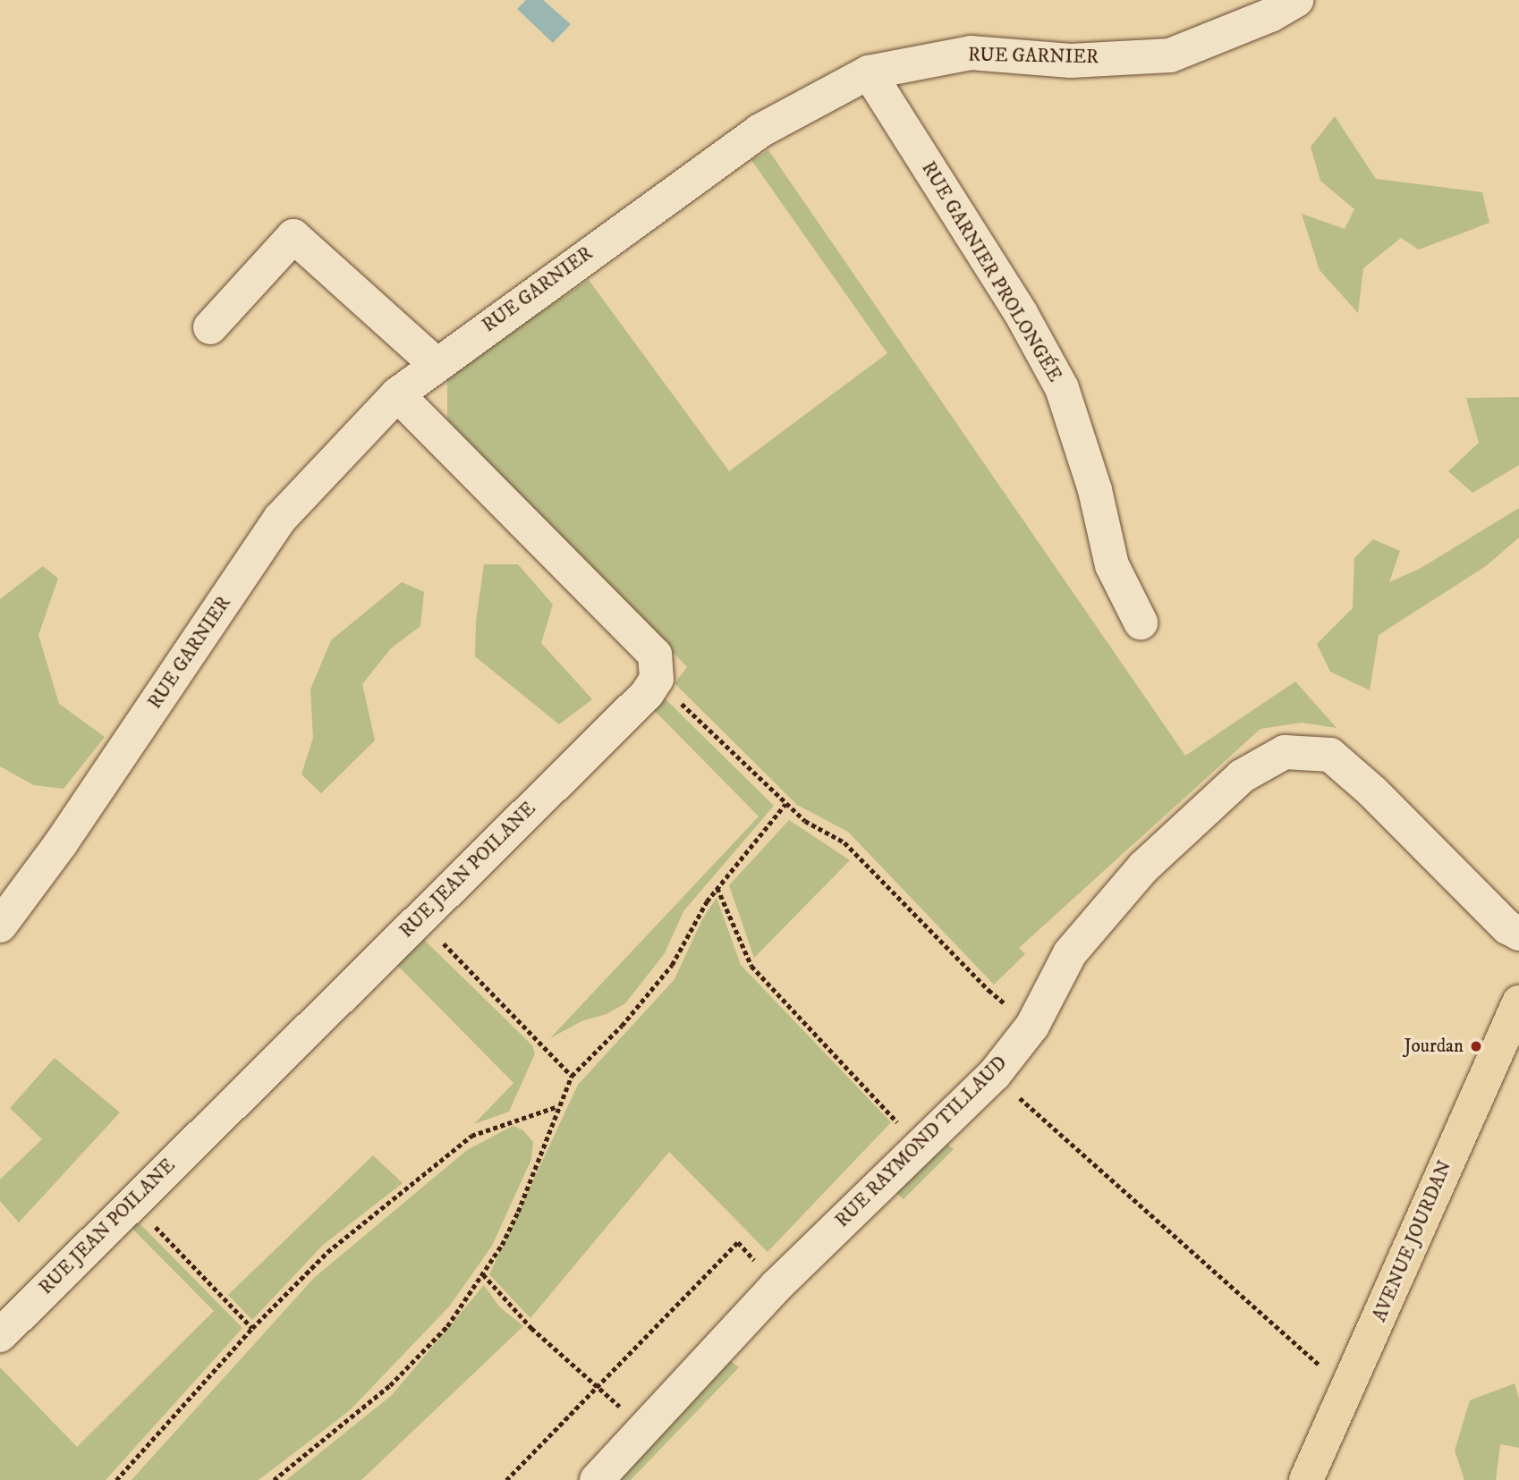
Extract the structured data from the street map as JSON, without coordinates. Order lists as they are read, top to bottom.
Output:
{
  "streets": {
    "main road": ["AVENUE JOURDAN"],
    "street": [
      "RUE GARNIER",
      "RUE GARNIER PROLONGÉE",
      "RUE JEAN POILANE",
      "RUE RAYMOND TILLAUD"
    ]
  },
  "crossings": [
    ["RUE GARNIER", "RUE GARNIER PROLONGÉE"]
  ],
  "places": ["Jourdan"]
}
